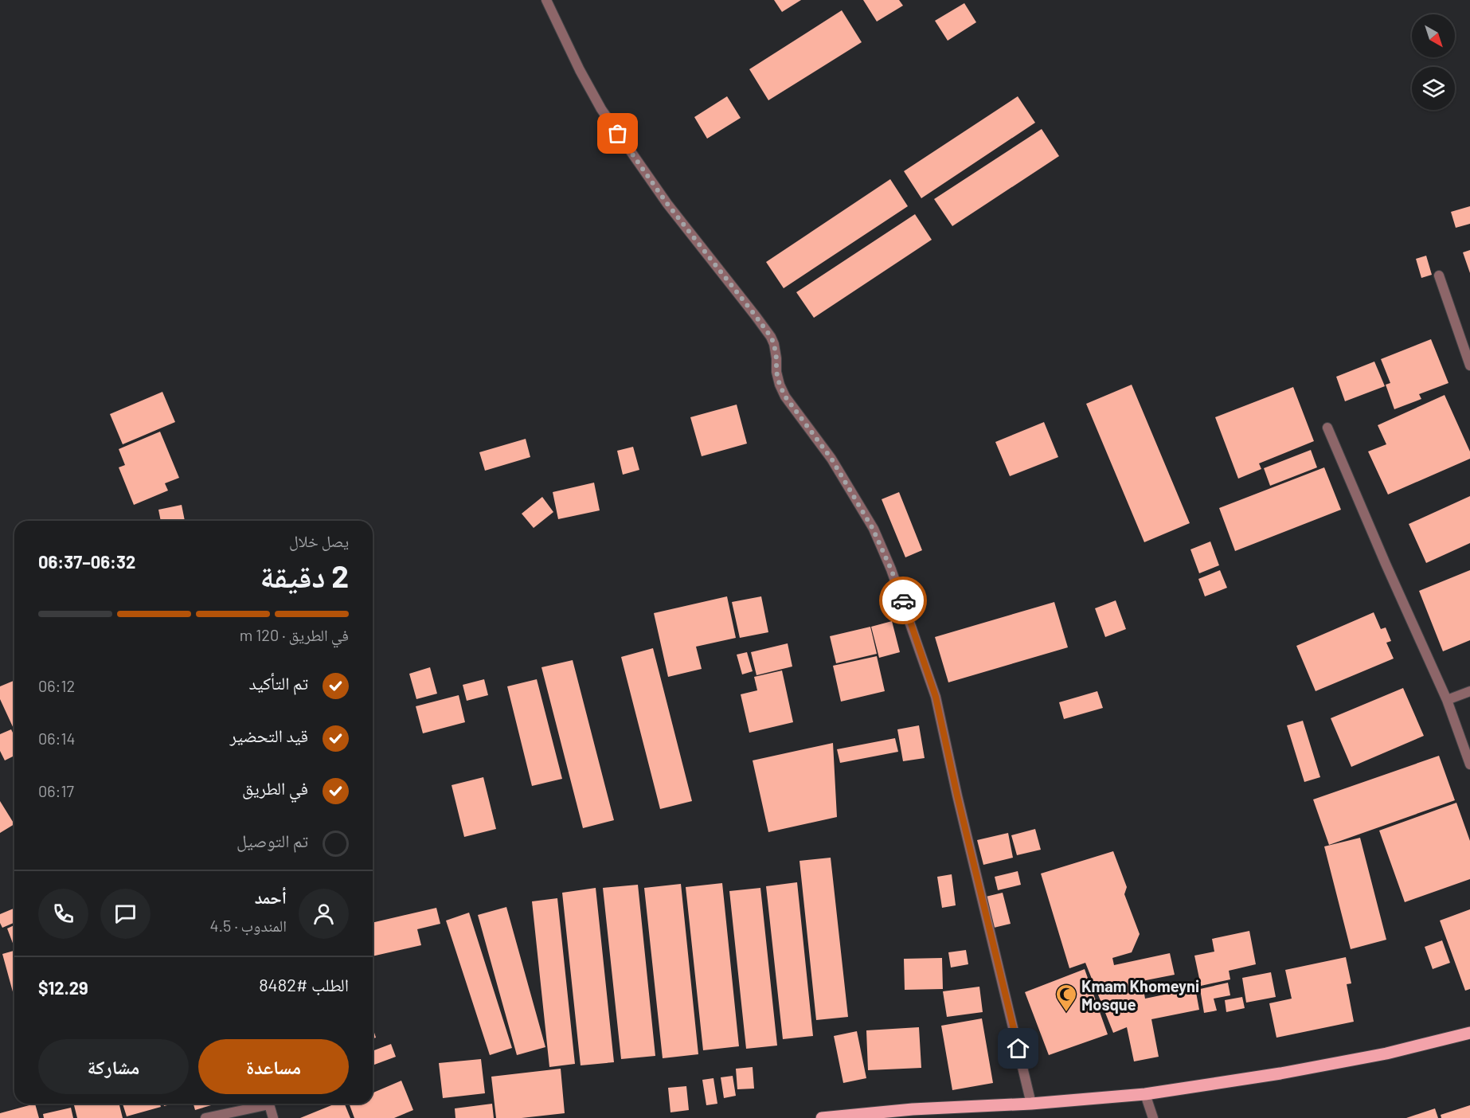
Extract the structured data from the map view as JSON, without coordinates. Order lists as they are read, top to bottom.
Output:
{
  "places": {
    "mosque": ["Kmam Khomeyni Mosque"]
  },
  "north": "bottom right",
  "page": {
    "heading": ["2 دقيقة", "يصل خلال", "06:32–06:37"],
    "panel": [
      "أحمد",
      "المندوب · 4.5",
      "الطلب #8482",
      "$12.29"
    ],
    "bar": "في الطريق · 120 m",
    "list": [
      ["تم التأكيد", "06:12"],
      ["قيد التحضير", "06:14"],
      ["في الطريق", "06:17"],
      "تم التوصيل"
    ],
    "buttons": ["مساعدة", "مشاركة"]
  }
}
